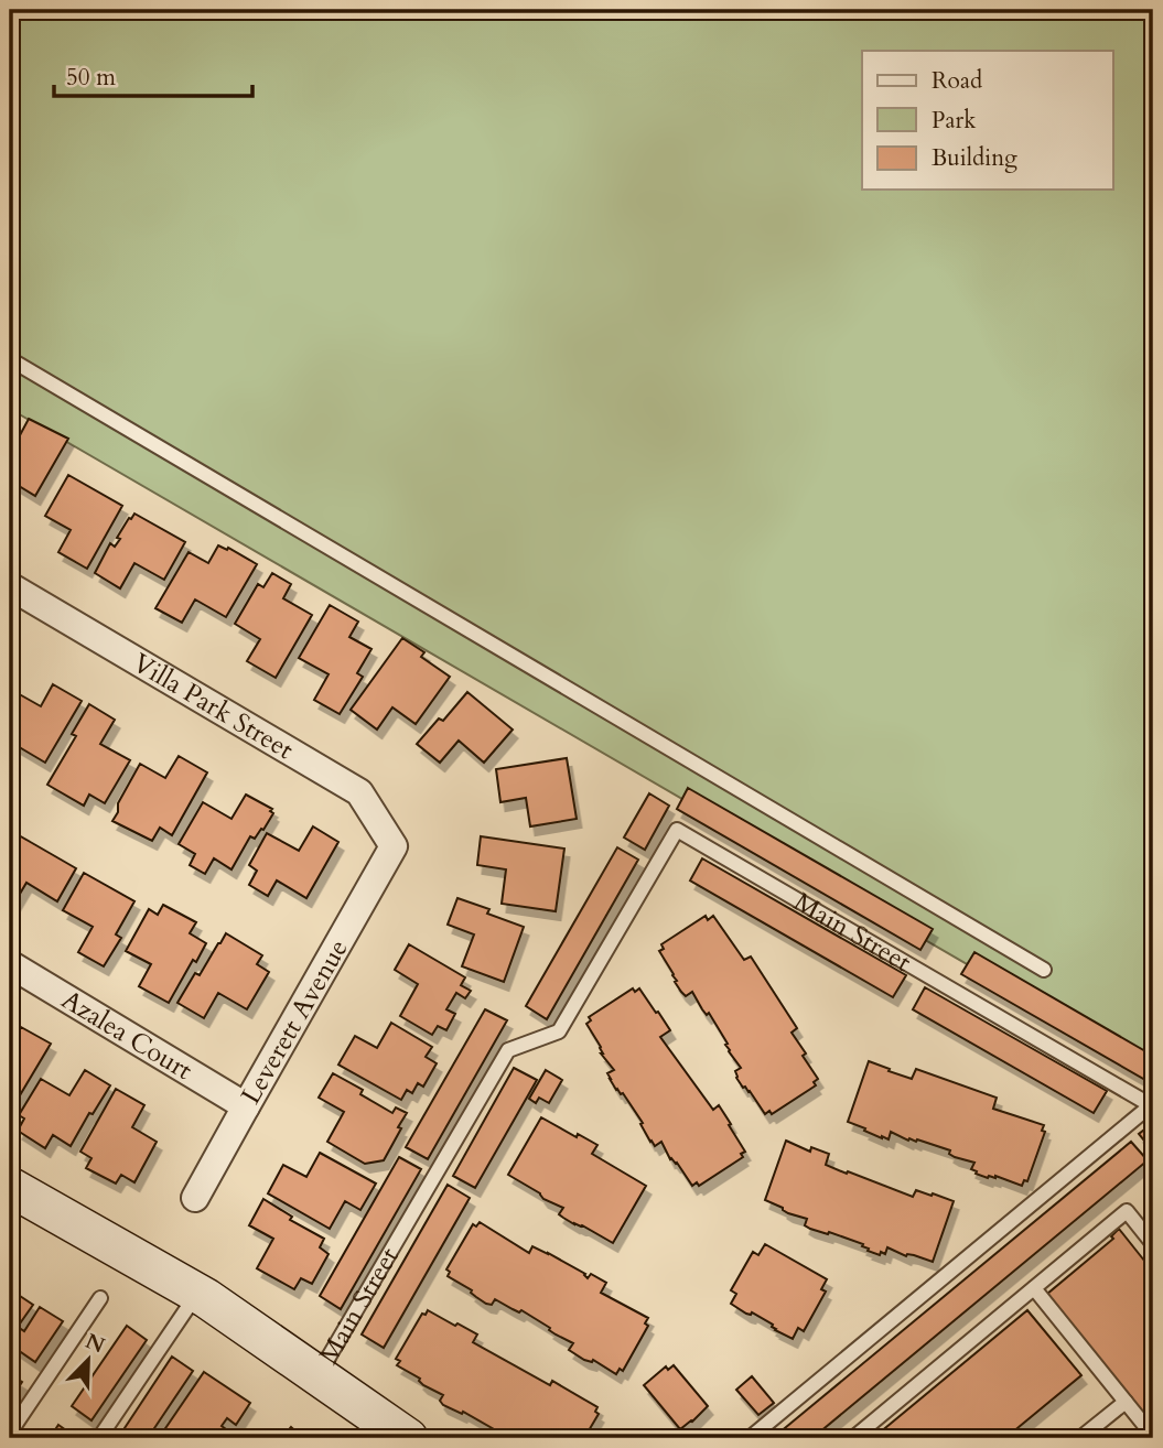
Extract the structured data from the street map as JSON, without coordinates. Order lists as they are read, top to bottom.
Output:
{
  "streets": {
    "street": [
      "Villa Park Street",
      "Main Street",
      "Leverett Avenue",
      "Azalea Court"
    ]
  },
  "crossings": [
    ["Villa Park Street", "Leverett Avenue"],
    ["Leverett Avenue", "Azalea Court"]
  ],
  "legend": ["Road", "Park", "Building"],
  "scale_bar": "50 m",
  "north": "top right"
}
